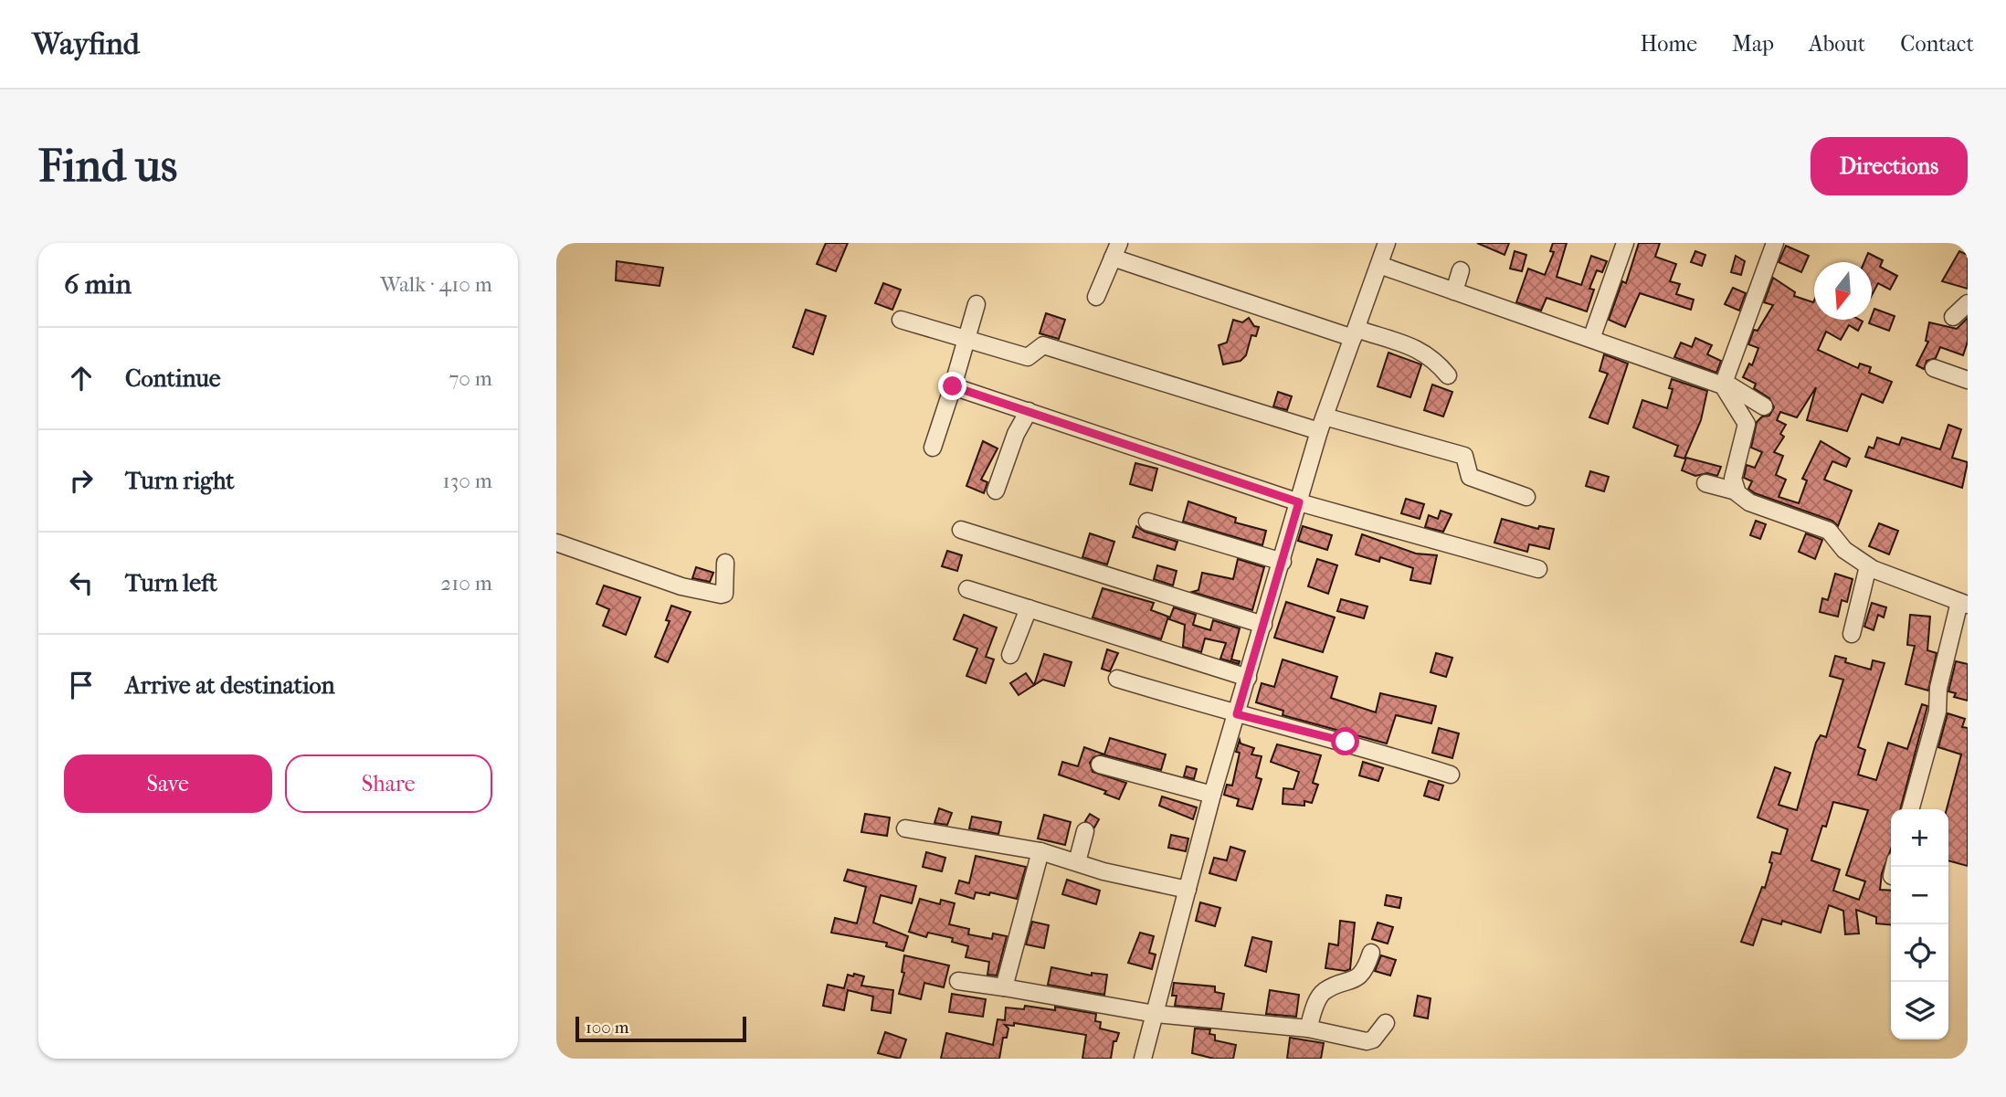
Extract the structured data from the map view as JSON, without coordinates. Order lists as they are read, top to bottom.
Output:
{
  "scale_bar": "100 m",
  "north": "bottom",
  "page": {
    "header": "Wayfind",
    "nav": [
      "Home",
      "Map",
      "About",
      "Contact"
    ],
    "buttons": [
      "Directions",
      ["Save", "Share"]
    ],
    "title": "Find us",
    "heading": ["6 min", "Walk · 410 m"],
    "list": [
      ["Continue", "70 m"],
      ["Turn right", "130 m"],
      ["Turn left", "210 m"],
      "Arrive at destination"
    ],
    "map_buttons": ["+", "−"],
    "scale": "100 m"
  }
}
